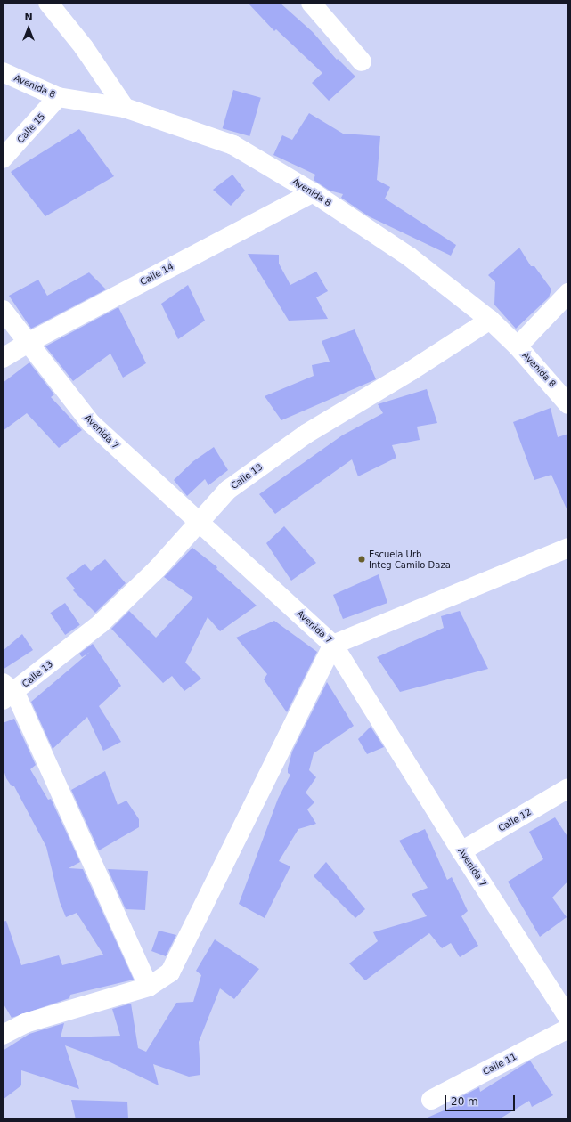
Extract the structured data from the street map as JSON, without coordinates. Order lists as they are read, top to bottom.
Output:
{
  "streets": {
    "street": [
      "Avenida 8",
      "Calle 15",
      "Calle 14",
      "Avenida 7",
      "Calle 13",
      "Calle 12",
      "Calle 11"
    ]
  },
  "crossings": [
    ["Avenida 8", "Calle 15"],
    ["Avenida 8", "Calle 14"],
    ["Avenida 8", "Calle 13"],
    ["Calle 14", "Avenida 7"],
    ["Avenida 7", "Calle 13"],
    ["Avenida 7", "Calle 12"]
  ],
  "places": ["Escuela Urb Integ Camilo Daza"],
  "scale_bar": "20 m",
  "north": "top"
}
